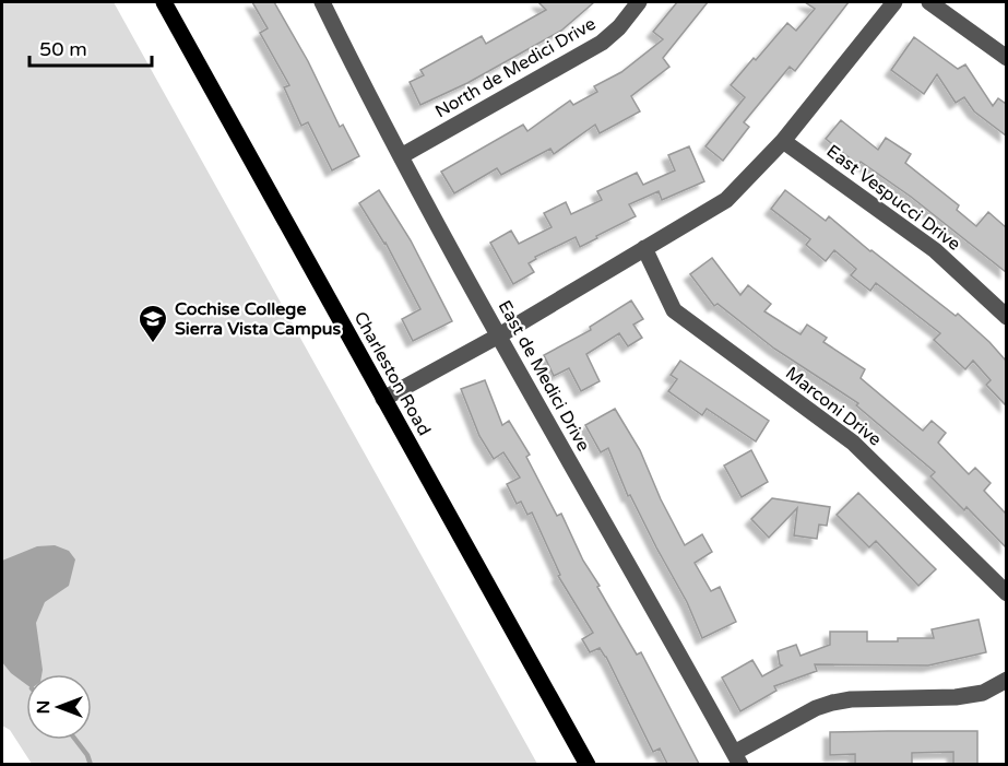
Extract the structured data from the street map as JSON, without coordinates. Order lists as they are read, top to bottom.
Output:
{
  "streets": {
    "main road": ["Charleston Road"],
    "street": [
      "North de Medici Drive",
      "East Vespucci Drive",
      "East de Medici Drive",
      "Marconi Drive"
    ]
  },
  "crossings": [
    ["North de Medici Drive", "East de Medici Drive"]
  ],
  "places": {
    "school or university": ["Cochise College Sierra Vista Campus"]
  },
  "scale_bar": "50 m",
  "north": "left"
}
